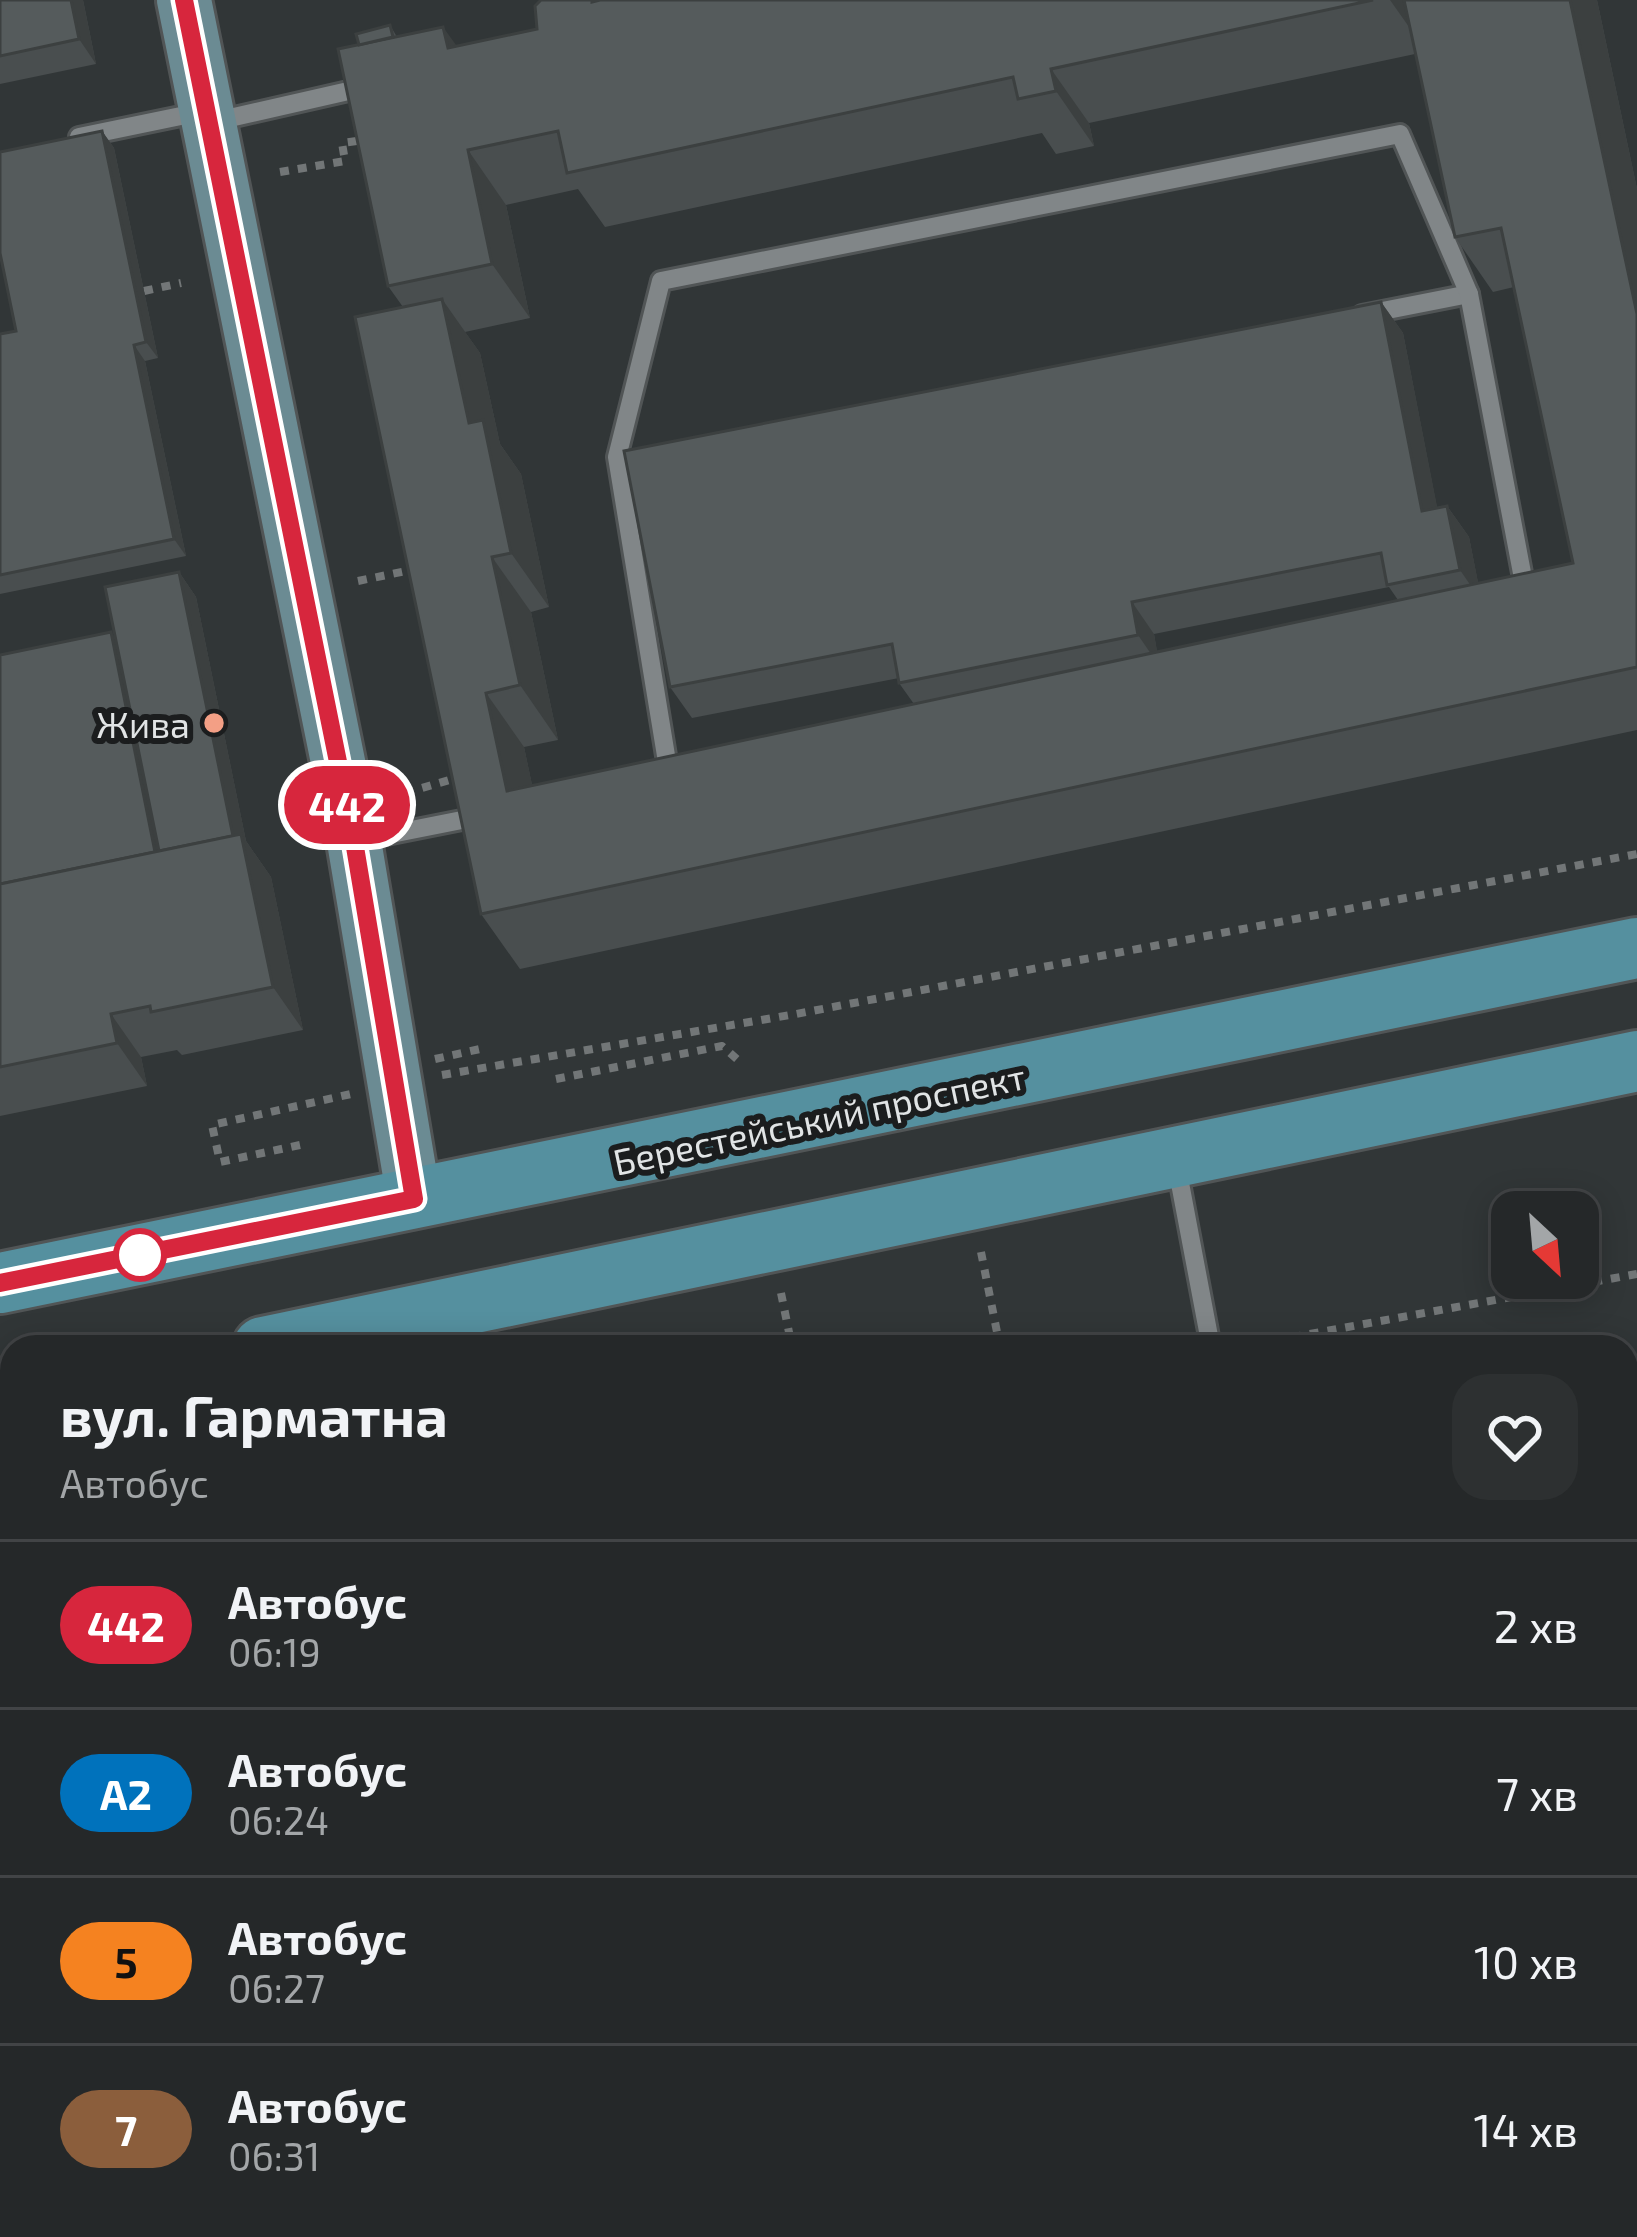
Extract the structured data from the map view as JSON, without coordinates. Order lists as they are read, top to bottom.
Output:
{
  "streets": {
    "main road": ["Берестейський проспект"]
  },
  "places": ["Жива"],
  "lines": ["bus line 442"],
  "north": "bottom right",
  "page": {
    "on_map": "442",
    "heading": ["вул. Гарматна", "Автобус"],
    "list": [
      {
        "mark": "442",
        "name": "Автобус",
        "note": "06:19",
        "value": "2 хв"
      },
      {
        "mark": "А2",
        "name": "Автобус",
        "note": "06:24",
        "value": "7 хв"
      },
      {
        "mark": "5",
        "name": "Автобус",
        "note": "06:27",
        "value": "10 хв"
      },
      {
        "mark": "7",
        "name": "Автобус",
        "note": "06:31",
        "value": "14 хв"
      }
    ]
  }
}
